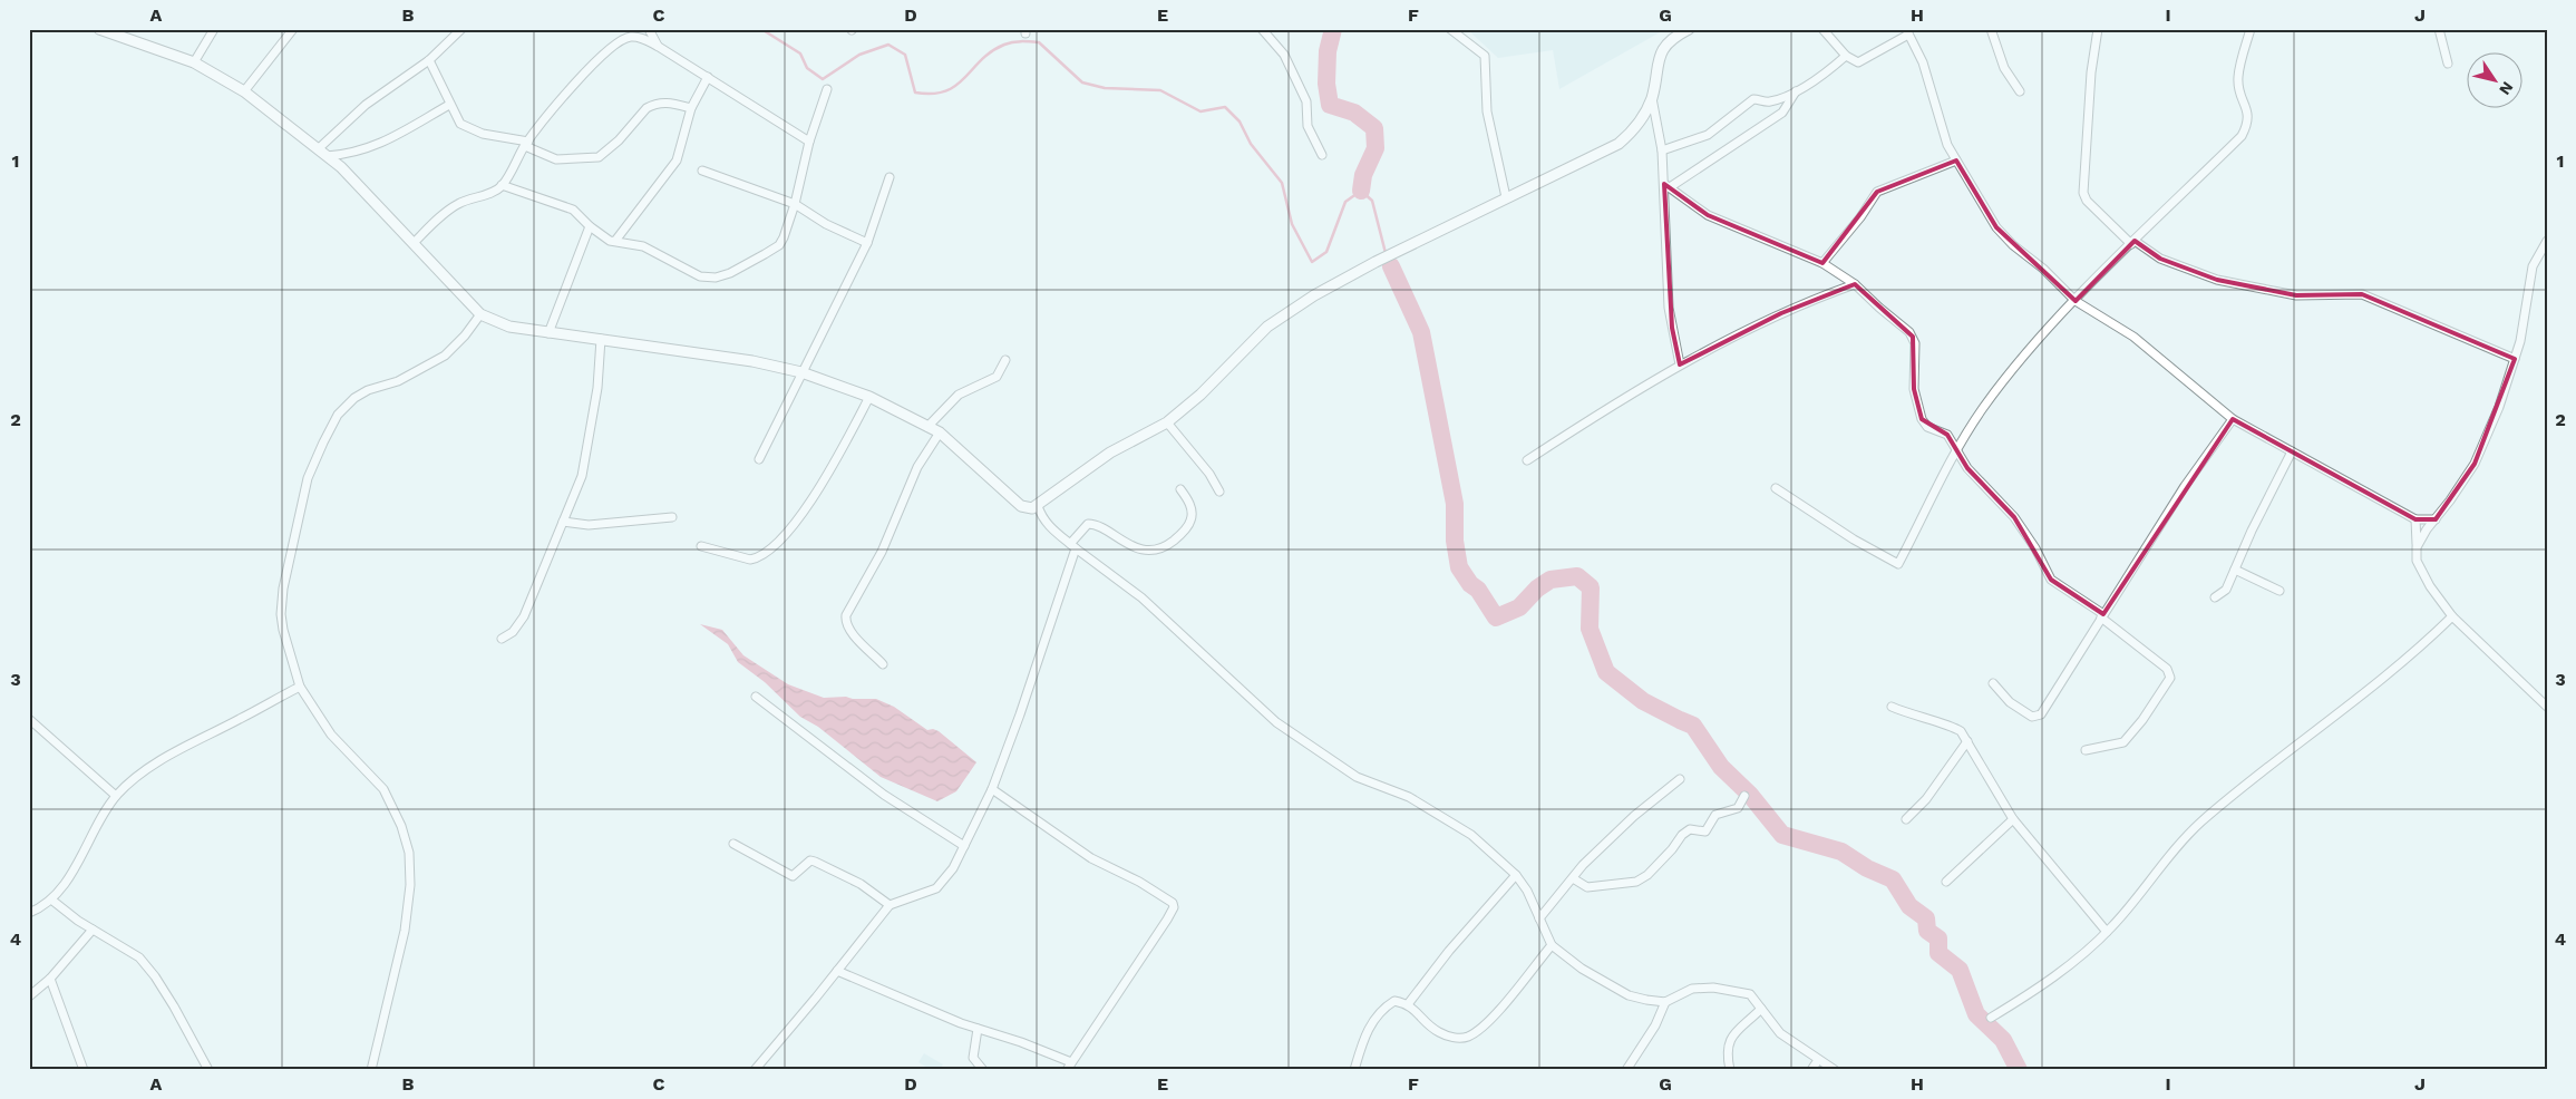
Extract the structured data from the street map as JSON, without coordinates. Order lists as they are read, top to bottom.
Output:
{
  "north": "bottom right",
  "grid": {
    "columns": [
      "A",
      "B",
      "C",
      "D",
      "E",
      "F",
      "G",
      "H",
      "I",
      "J"
    ],
    "rows": [
      "1",
      "2",
      "3",
      "4"
    ]
  }
}
